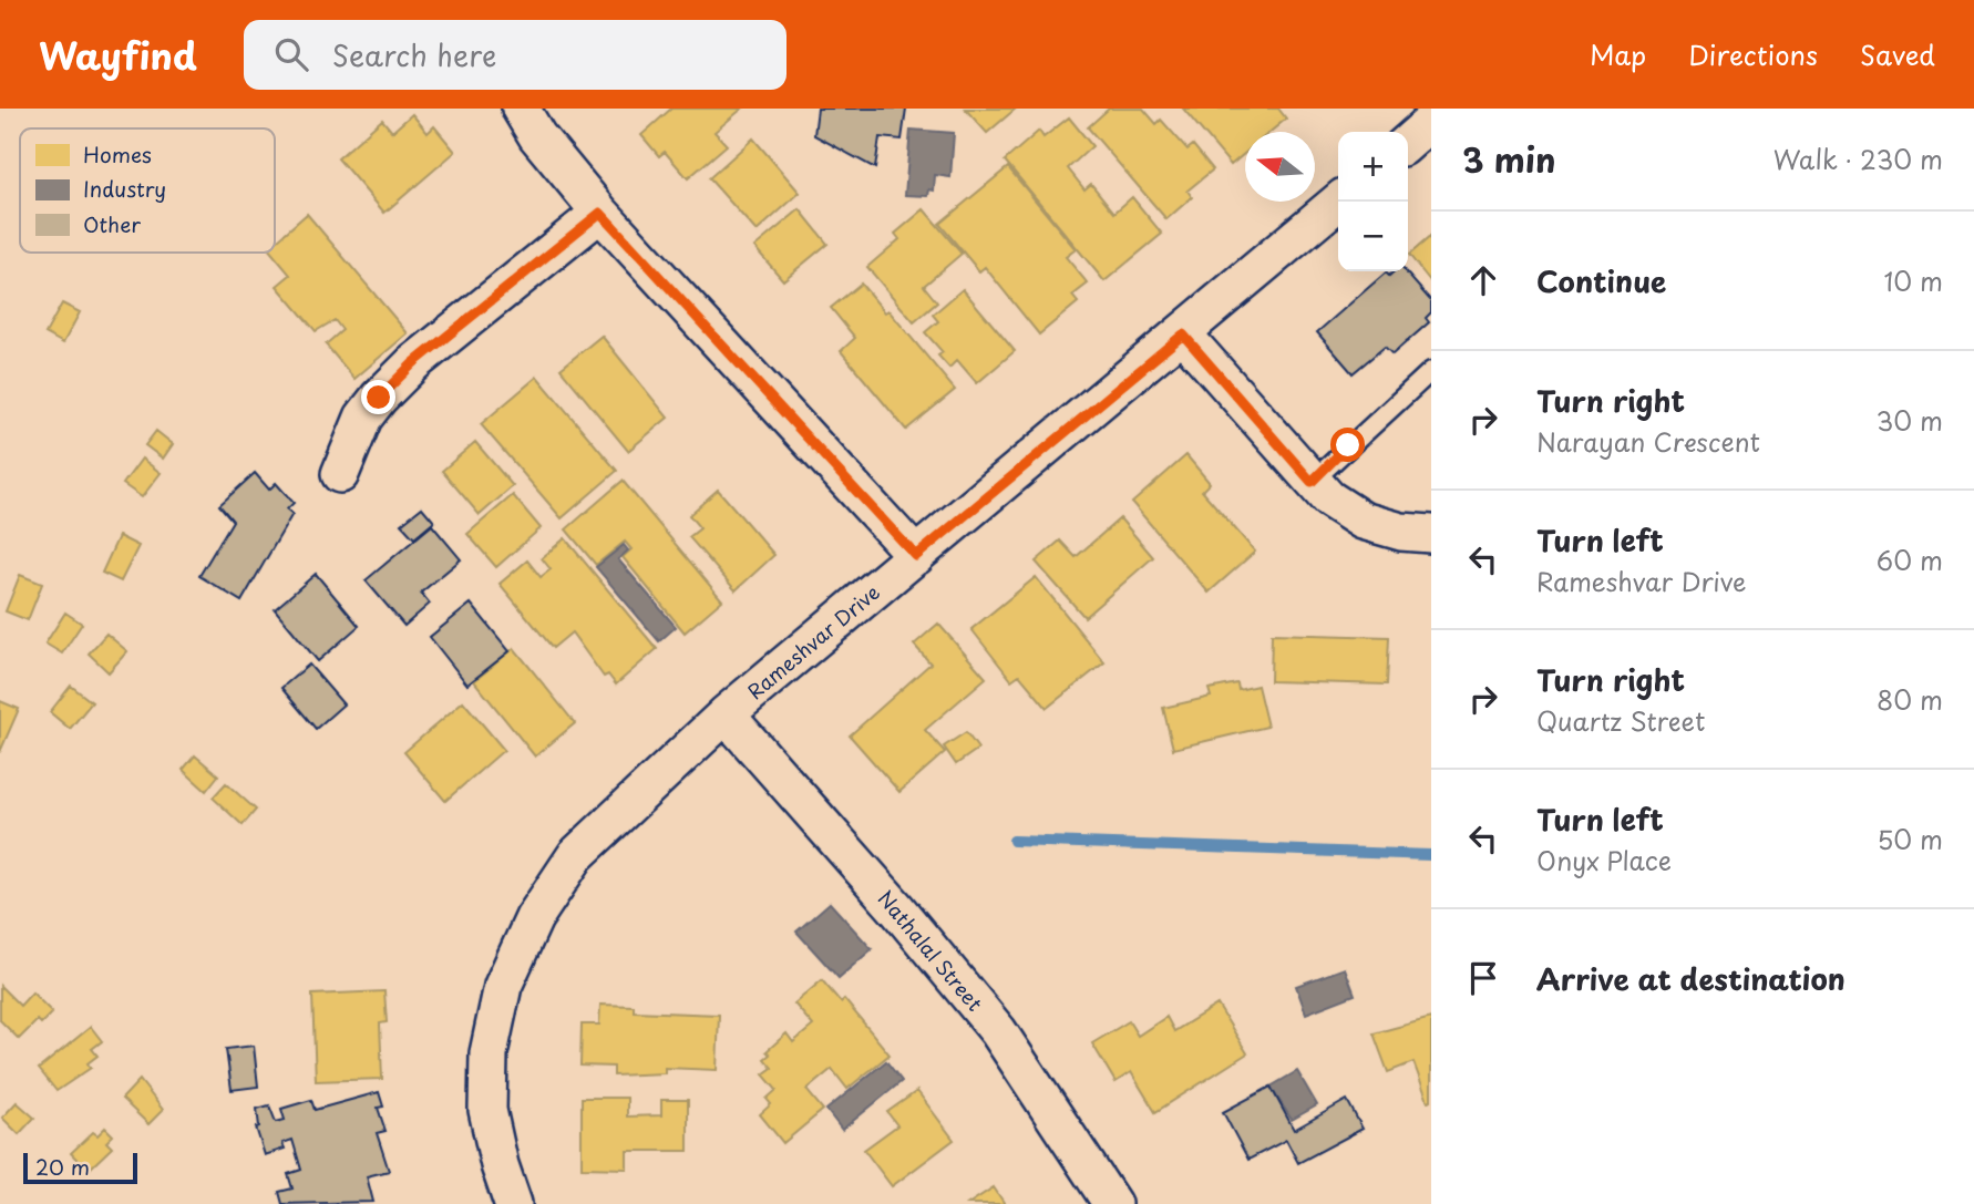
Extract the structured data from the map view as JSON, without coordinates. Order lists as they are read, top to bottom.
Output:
{
  "streets": {
    "street": ["Rameshvar Drive", "Nathalal Street"]
  },
  "crossings": [
    ["Rameshvar Drive", "Nathalal Street"]
  ],
  "legend": ["Homes", "Industry", "Other"],
  "scale_bar": "20 m",
  "north": "left",
  "page": {
    "header": "Wayfind",
    "search": "Search here",
    "nav": ["Map", "Directions", "Saved"],
    "heading": ["3 min", "Walk · 230 m"],
    "map_buttons": ["+", "−"],
    "list": [
      ["Continue", "10 m"],
      ["Turn right", "Narayan Crescent", "30 m"],
      ["Turn left", "Rameshvar Drive", "60 m"],
      ["Turn right", "Quartz Street", "80 m"],
      ["Turn left", "Onyx Place", "50 m"],
      "Arrive at destination"
    ],
    "scale": "20 m"
  }
}
